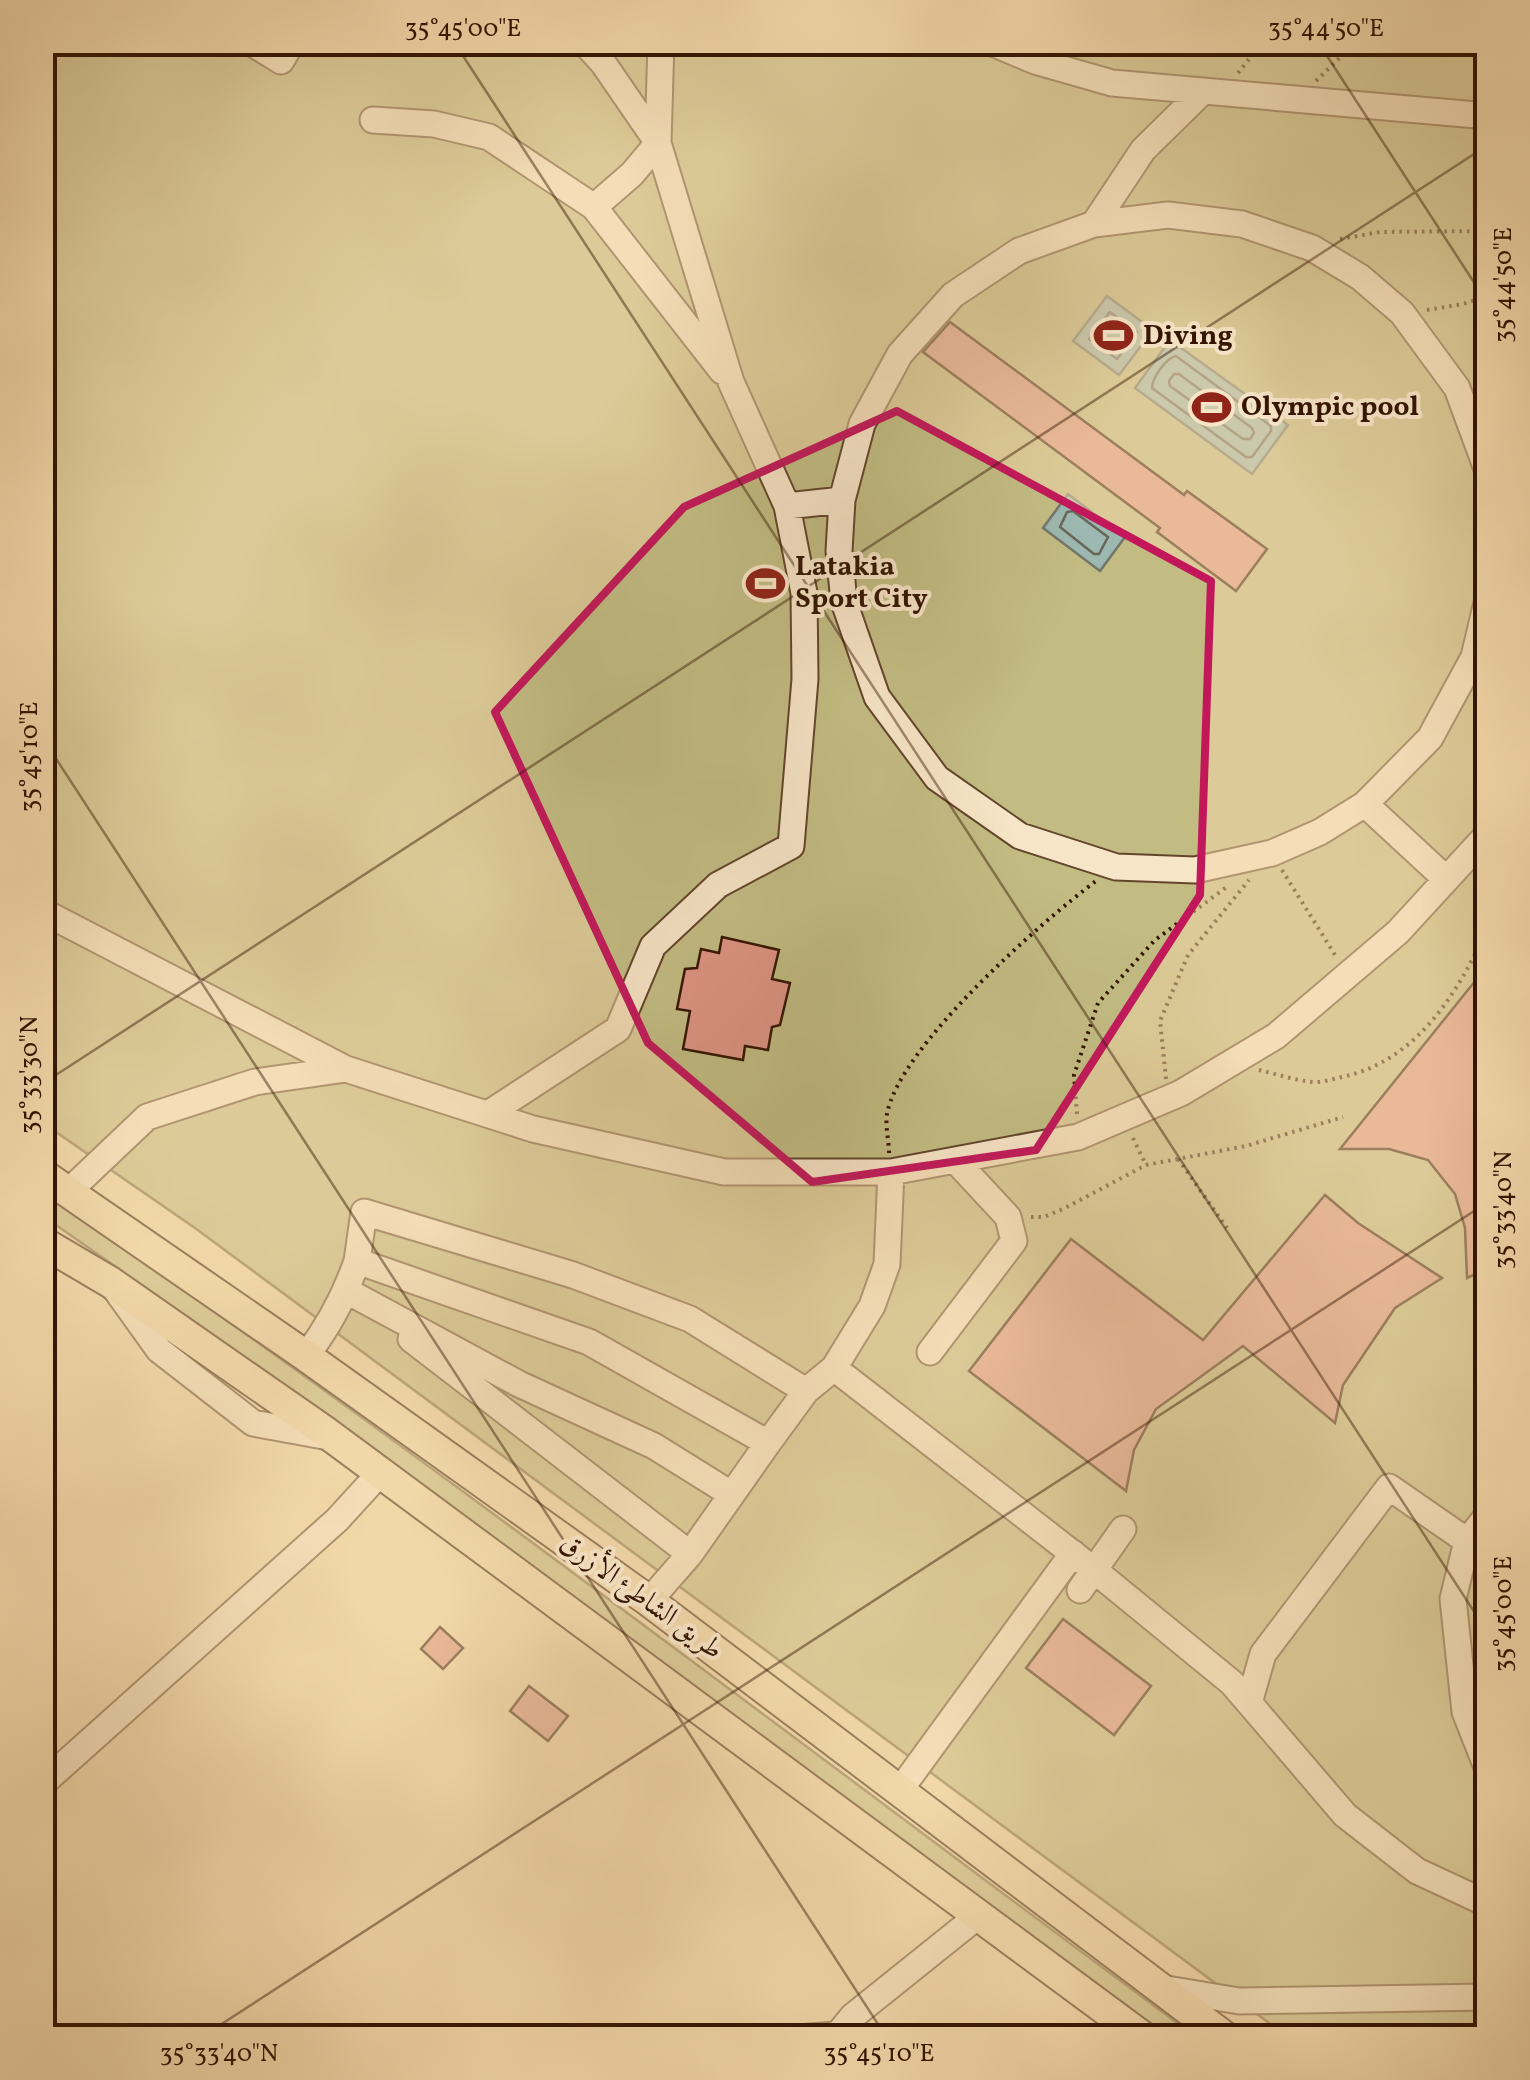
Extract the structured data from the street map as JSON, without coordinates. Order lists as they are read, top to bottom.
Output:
{
  "streets": {
    "main road": ["طريق الشاطئ الأزرق"]
  },
  "places": {
    "sports": ["Diving", "Olympic pool", "Latakia Sport City"]
  },
  "coordinates": [
    "35°45'00\"E",
    "35°44'50\"E",
    "35°45'10\"E",
    "35°33'30\"N",
    "35°33'40\"N"
  ]
}
